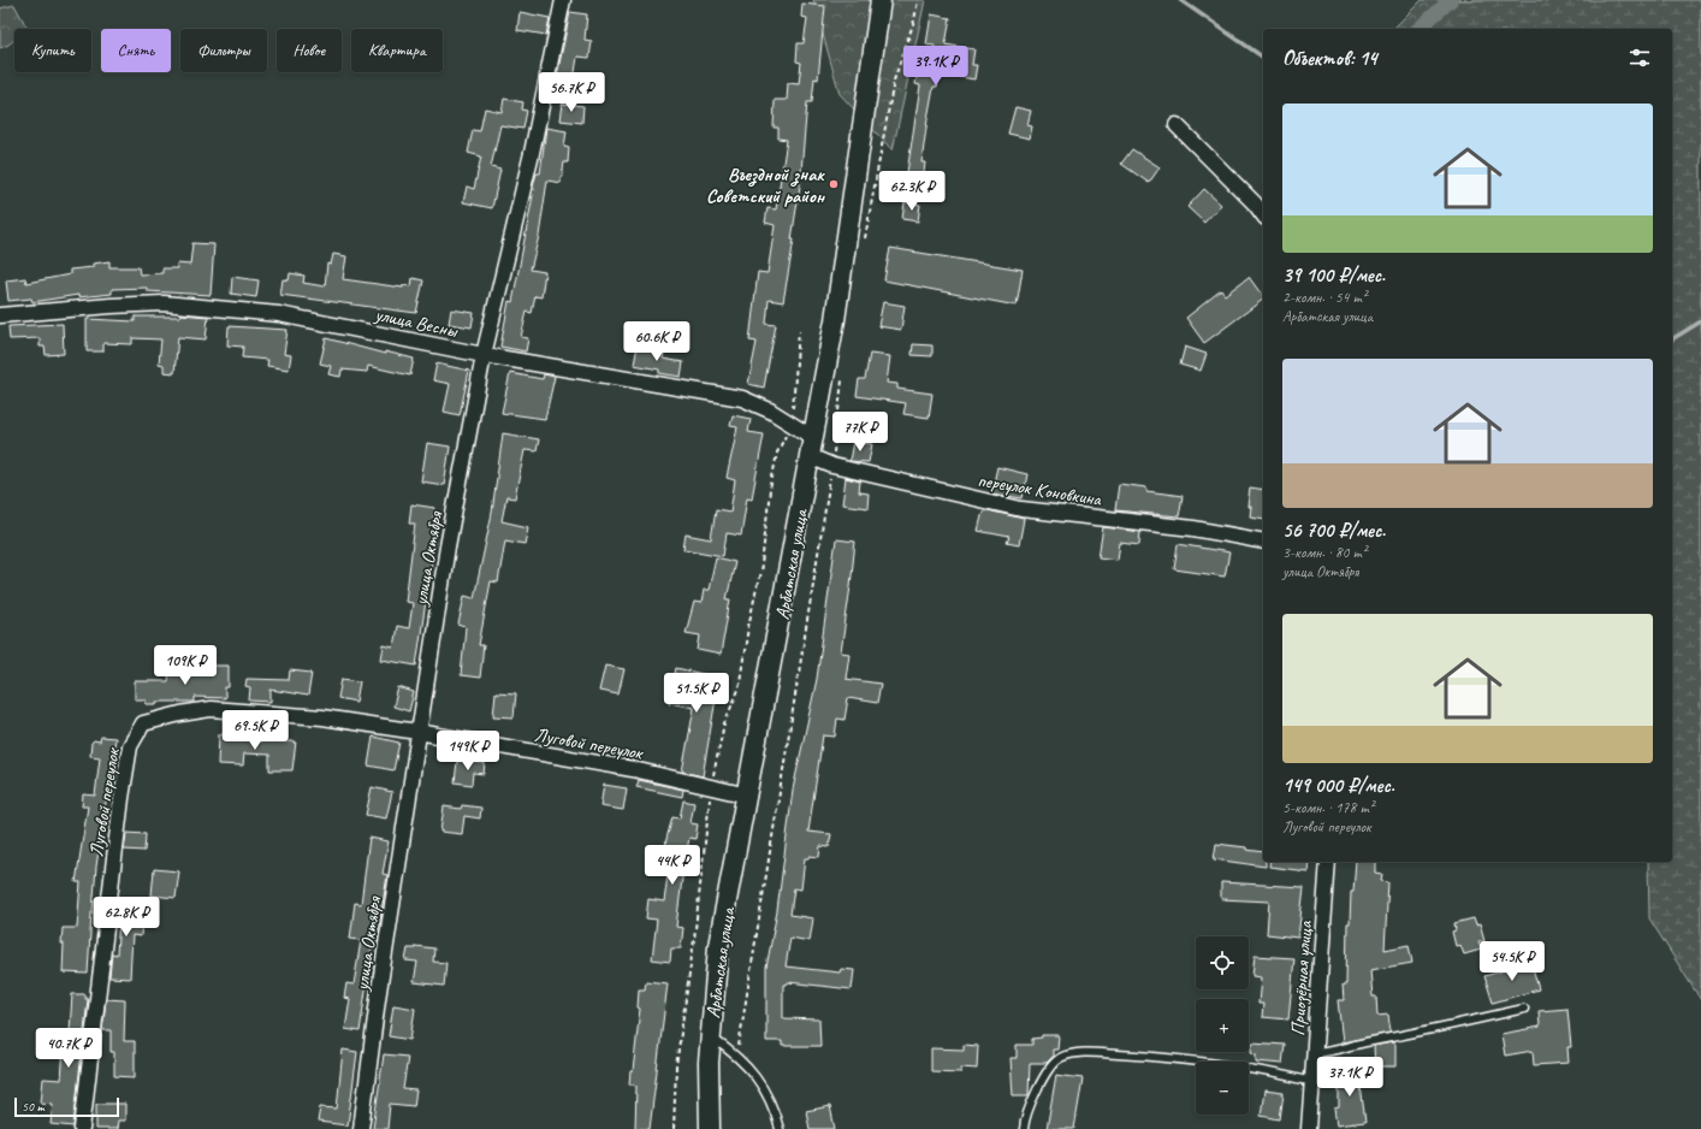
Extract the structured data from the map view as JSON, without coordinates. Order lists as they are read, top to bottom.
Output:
{
  "streets": {
    "main road": ["Арбатская улица"],
    "street": [
      "улица Весны",
      "переулок Коновкина",
      "улица Октября",
      "Луговой переулок",
      "Приозёрная улица"
    ]
  },
  "crossings": [
    ["улица Весны", "улица Октября"],
    ["улица Весны", "Арбатская улица"],
    ["переулок Коновкина", "Арбатская улица"],
    ["улица Октября", "Луговой переулок"],
    ["Арбатская улица", "Луговой переулок"]
  ],
  "places": ["Въездной знак Советский район"],
  "scale_bar": "50 m",
  "page": {
    "chip": [
      "Купить",
      "Снять",
      "Фильтры",
      "Новое",
      "Квартира"
    ],
    "heading": "Объектов: 14",
    "price": [
      "39.1K ₽",
      "56.7K ₽",
      "62.3K ₽",
      "60.6K ₽",
      "77K ₽",
      "109K ₽",
      "51.5K ₽",
      "69.5K ₽",
      "149K ₽",
      "44K ₽",
      "62.8K ₽",
      "54.5K ₽",
      "40.7K ₽",
      "37.1K ₽"
    ],
    "list": [
      {
        "name": "39 100 ₽/мес.",
        "note": "2-комн. · 54 m² · Арбатская улица"
      },
      {
        "name": "56 700 ₽/мес.",
        "note": "3-комн. · 80 m² · улица Октября"
      },
      {
        "name": "149 000 ₽/мес.",
        "note": "5-комн. · 178 m² · Луговой переулок"
      }
    ],
    "map_buttons": ["+", "−"],
    "scale": "50 m"
  }
}
